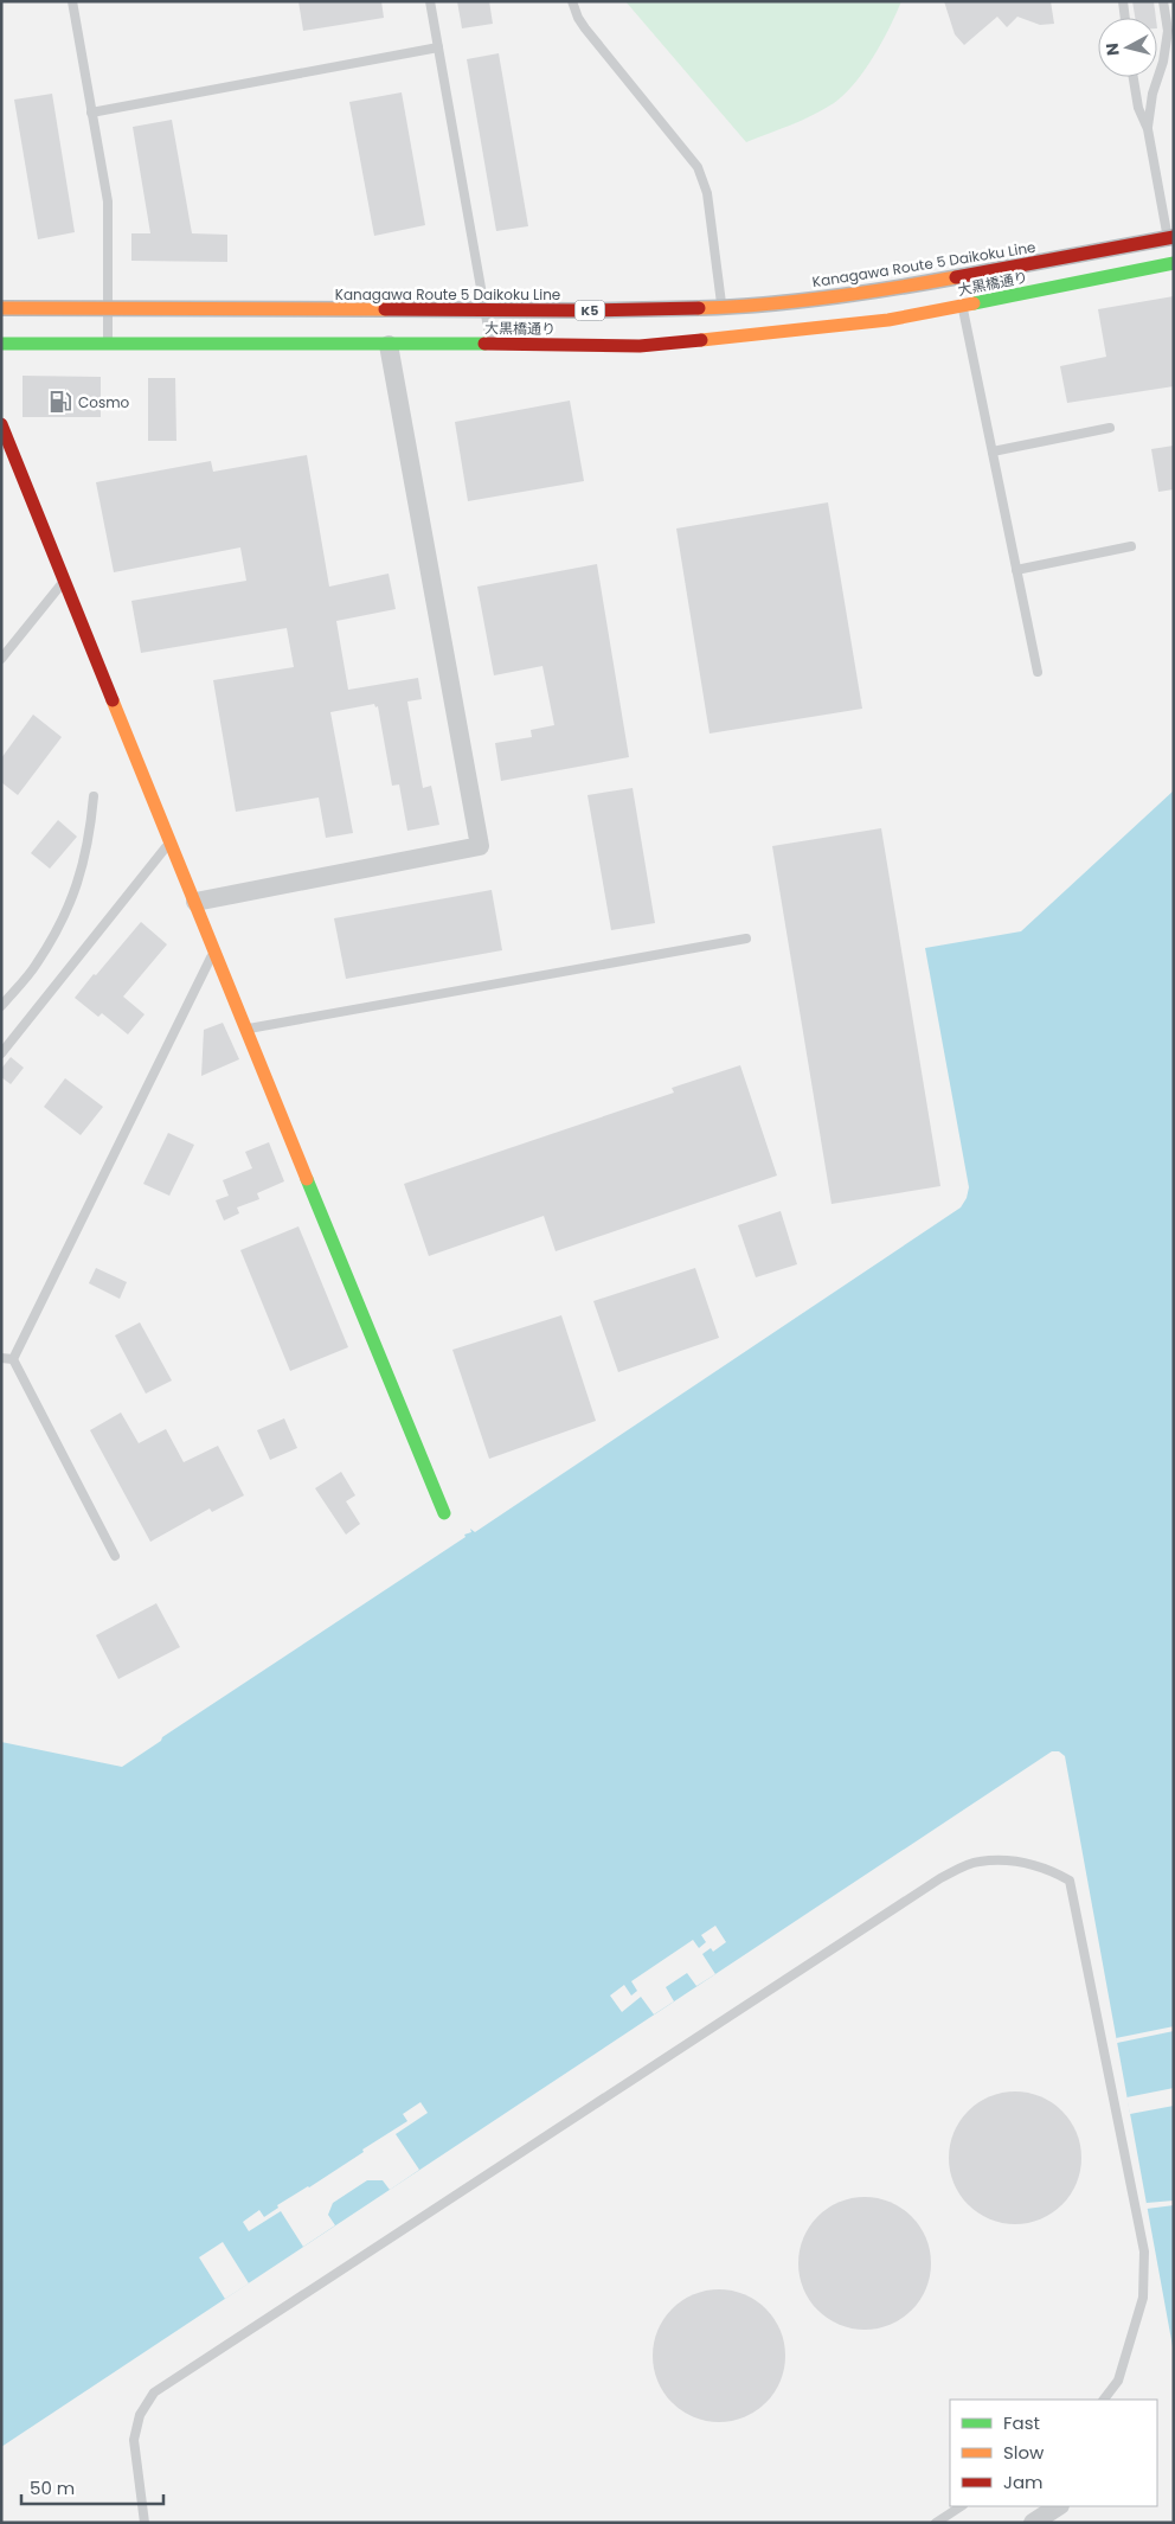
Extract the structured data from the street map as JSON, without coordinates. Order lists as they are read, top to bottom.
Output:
{
  "streets": {
    "main road": ["Kanagawa Route 5 Daikoku Line", "大黒橋通り", "K5"]
  },
  "crossings": [
    ["Kanagawa Route 5 Daikoku Line", "大黒橋通り"]
  ],
  "places": {
    "fuel station": ["Cosmo"]
  },
  "legend": ["Fast", "Slow", "Jam"],
  "scale_bar": "50 m",
  "north": "left"
}
